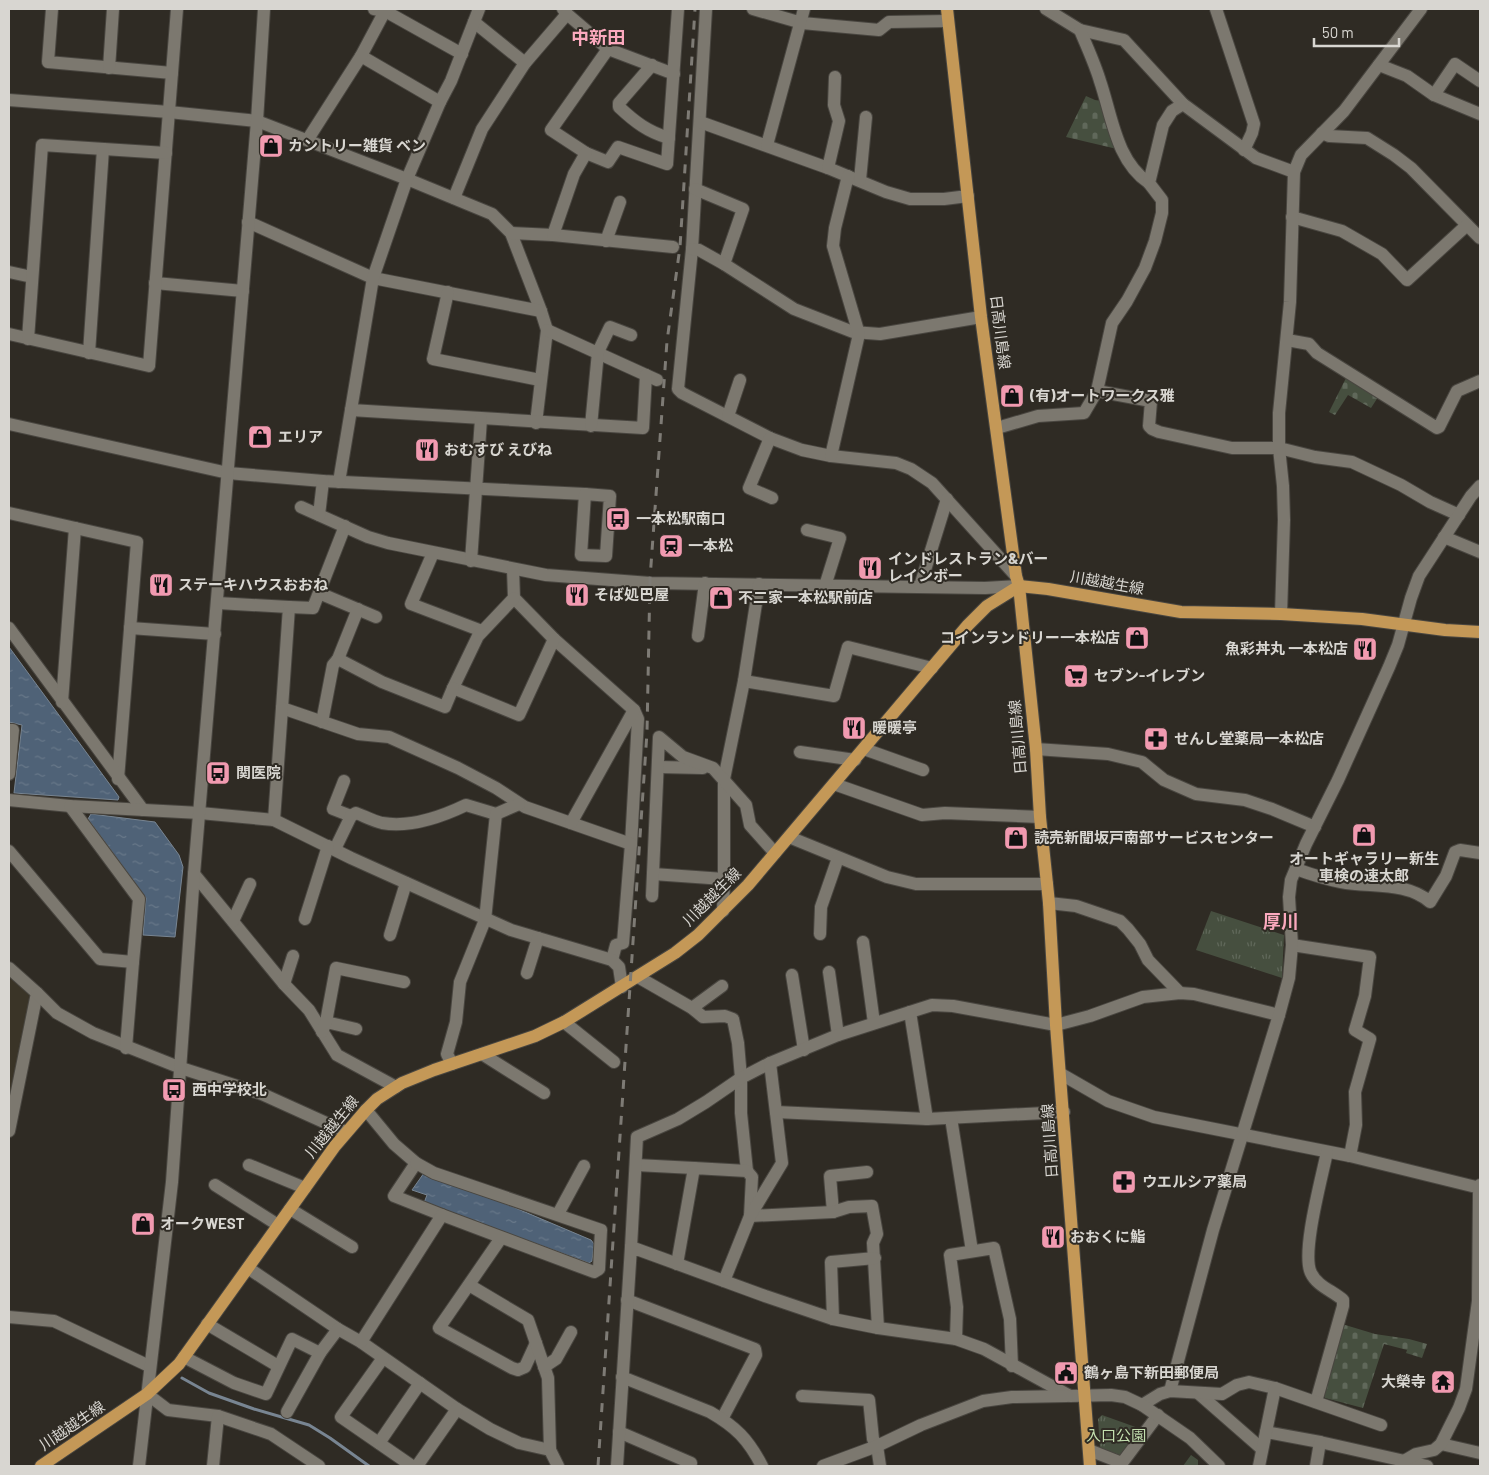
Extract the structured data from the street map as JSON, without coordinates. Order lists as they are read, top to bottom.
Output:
{
  "streets": {
    "main road": ["日高川島線", "川越越生線"]
  },
  "crossings": [
    ["日高川島線", "川越越生線"]
  ],
  "districts": ["中新田", "厚川"],
  "parks": ["入口公園"],
  "places": {
    "shop": [
      "カントリー雑貨 ベン",
      "(有)オートワークス雅",
      "エリア",
      "不二家一本松駅前店",
      "コインランドリー一本松店",
      "オートギャラリー新生 車検の速太郎",
      "読売新聞坂戸南部サービスセンター",
      "オークWEST"
    ],
    "restaurant": [
      "おむすび えびね",
      "インドレストラン&バー レインボー",
      "ステーキハウスおおね",
      "そば処巴屋",
      "魚彩丼丸 一本松店",
      "暖暖亭",
      "おおくに鮨"
    ],
    "bus stop": ["一本松駅南口", "関医院", "西中学校北"],
    "station": ["一本松"],
    "supermarket": ["セブン-イレブン"],
    "pharmacy": ["せんし堂薬局一本松店", "ウエルシア薬局"],
    "public building": ["鶴ヶ島下新田郵便局"],
    "temple": ["大榮寺"]
  },
  "scale_bar": "50 m"
}
